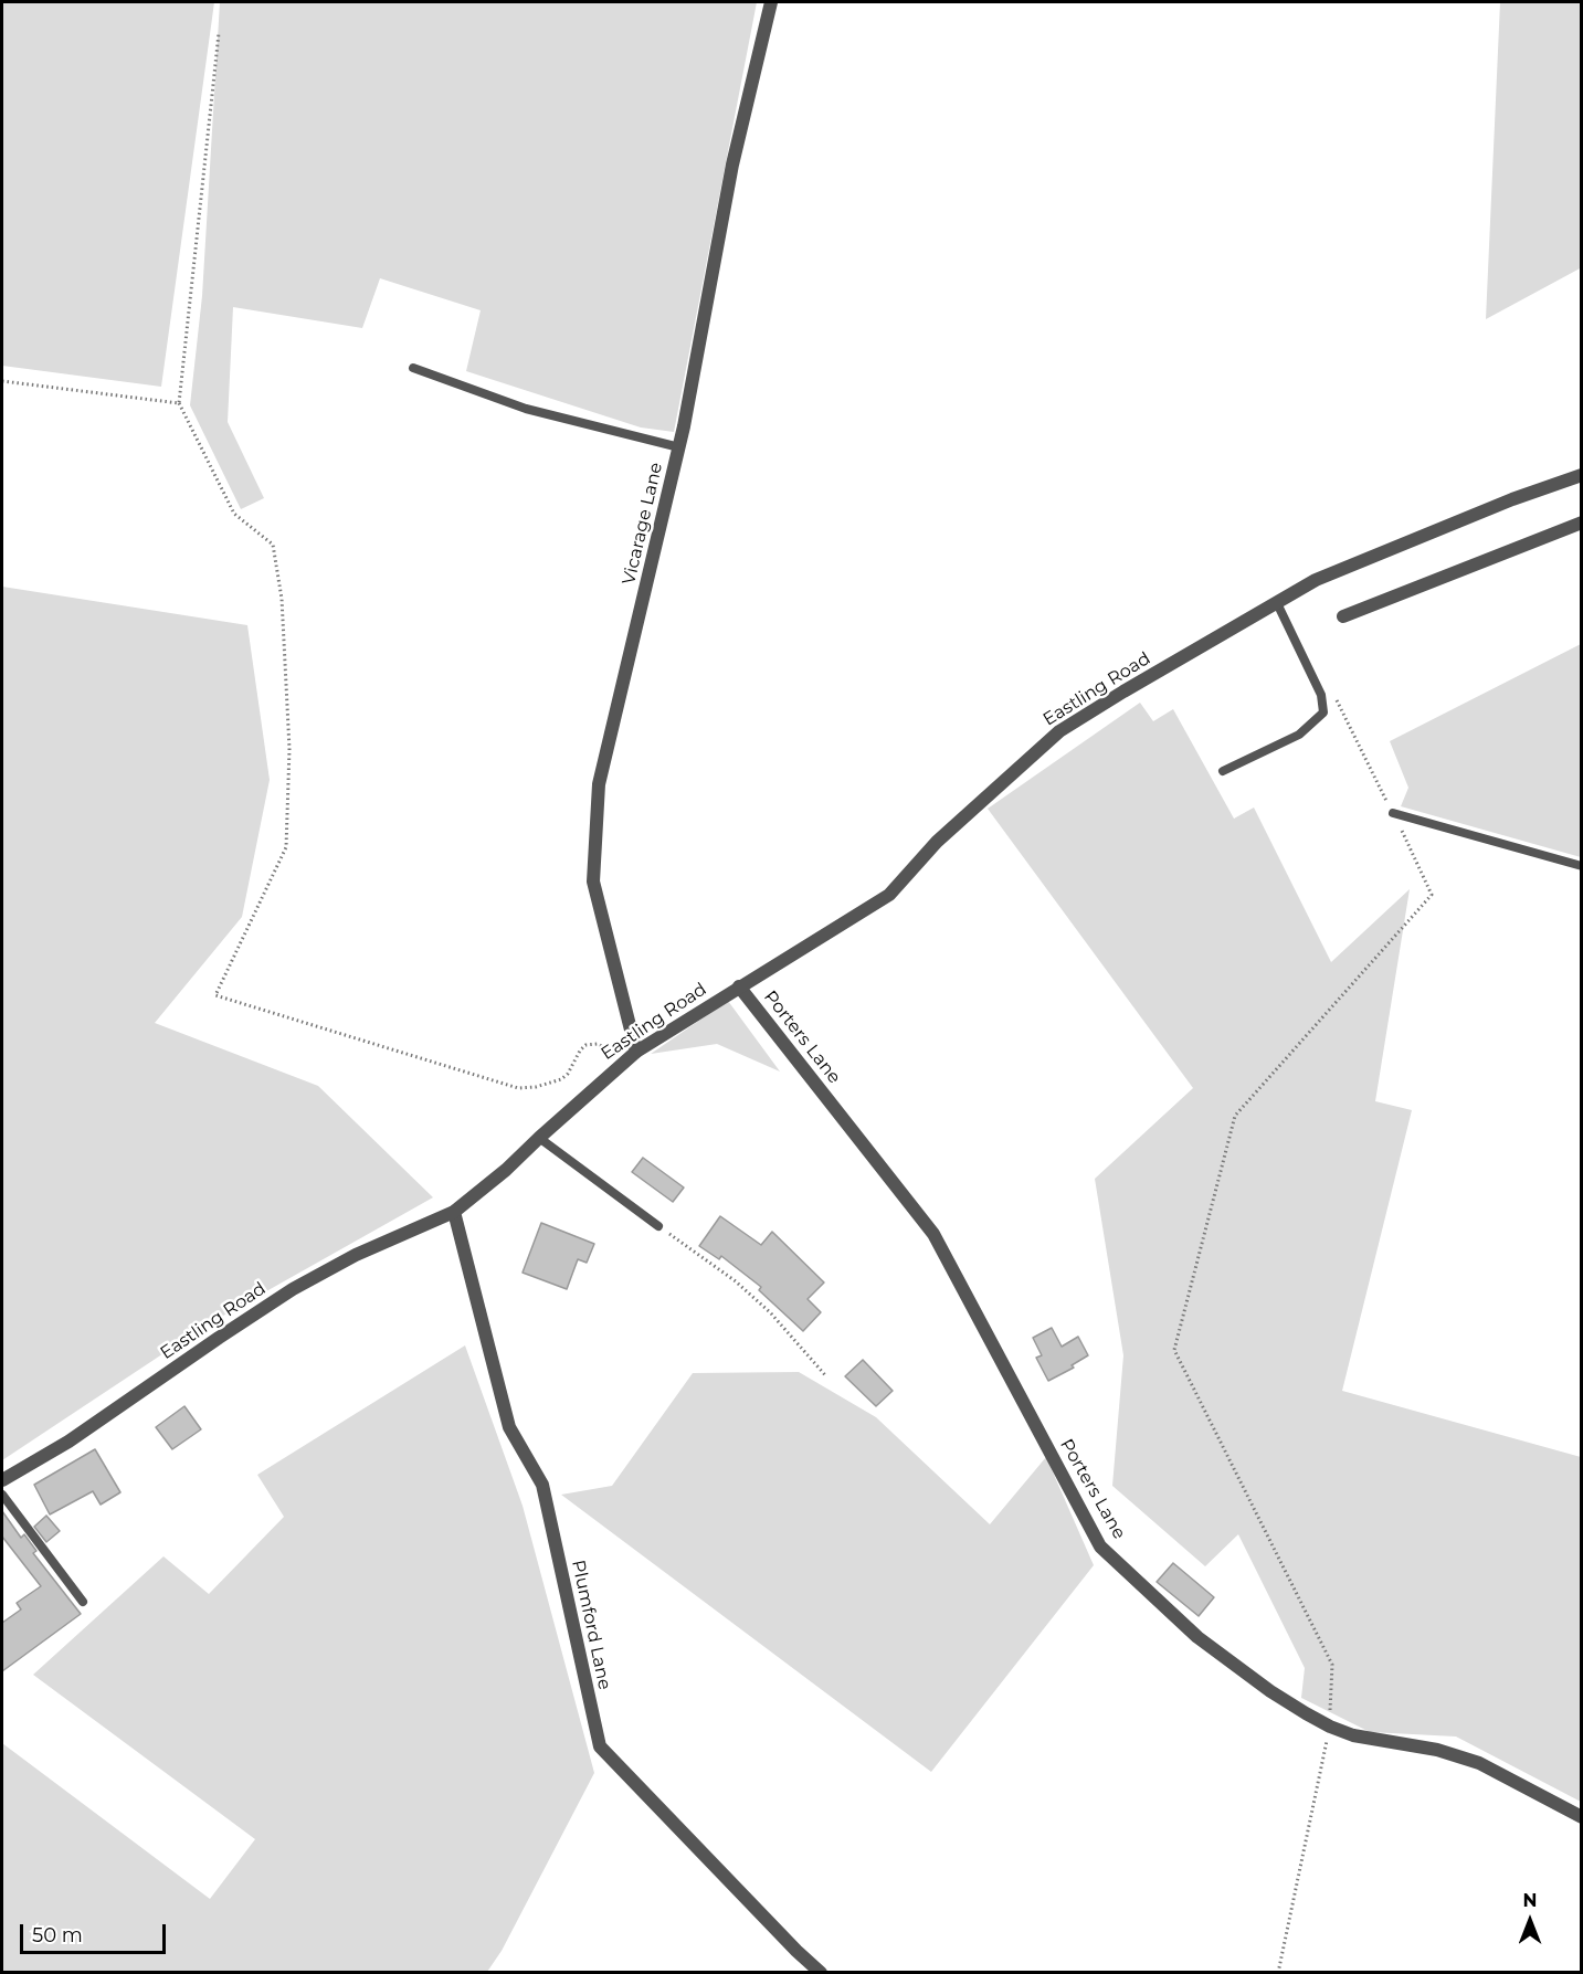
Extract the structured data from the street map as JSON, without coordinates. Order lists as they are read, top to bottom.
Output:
{
  "streets": {
    "street": [
      "Vicarage Lane",
      "Eastling Road",
      "Porters Lane",
      "Plumford Lane"
    ]
  },
  "crossings": [
    ["Vicarage Lane", "Eastling Road"],
    ["Eastling Road", "Porters Lane"],
    ["Eastling Road", "Plumford Lane"]
  ],
  "scale_bar": "50 m",
  "north": "top"
}
